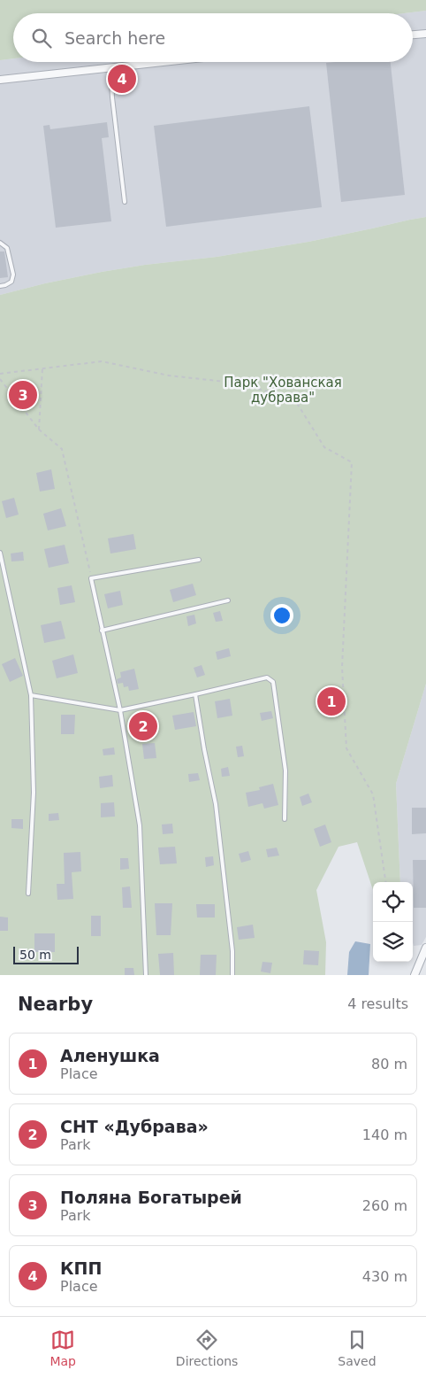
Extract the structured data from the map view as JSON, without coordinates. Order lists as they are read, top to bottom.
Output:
{
  "parks": ["Парк \"Хованская дубрава\""],
  "scale_bar": "50 m",
  "page": {
    "search": "Search here",
    "pins": [
      "4",
      "3",
      "1",
      "2"
    ],
    "scale": "50 m",
    "heading": ["Nearby", "4 results"],
    "list": [
      {
        "mark": "1",
        "name": "Аленушка",
        "note": "Place",
        "value": "80 m"
      },
      {
        "mark": "2",
        "name": "СНТ «Дубрава»",
        "note": "Park",
        "value": "140 m"
      },
      {
        "mark": "3",
        "name": "Поляна Богатырей",
        "note": "Park",
        "value": "260 m"
      },
      {
        "mark": "4",
        "name": "КПП",
        "note": "Place",
        "value": "430 m"
      }
    ],
    "nav": ["Map", "Directions", "Saved"]
  }
}
